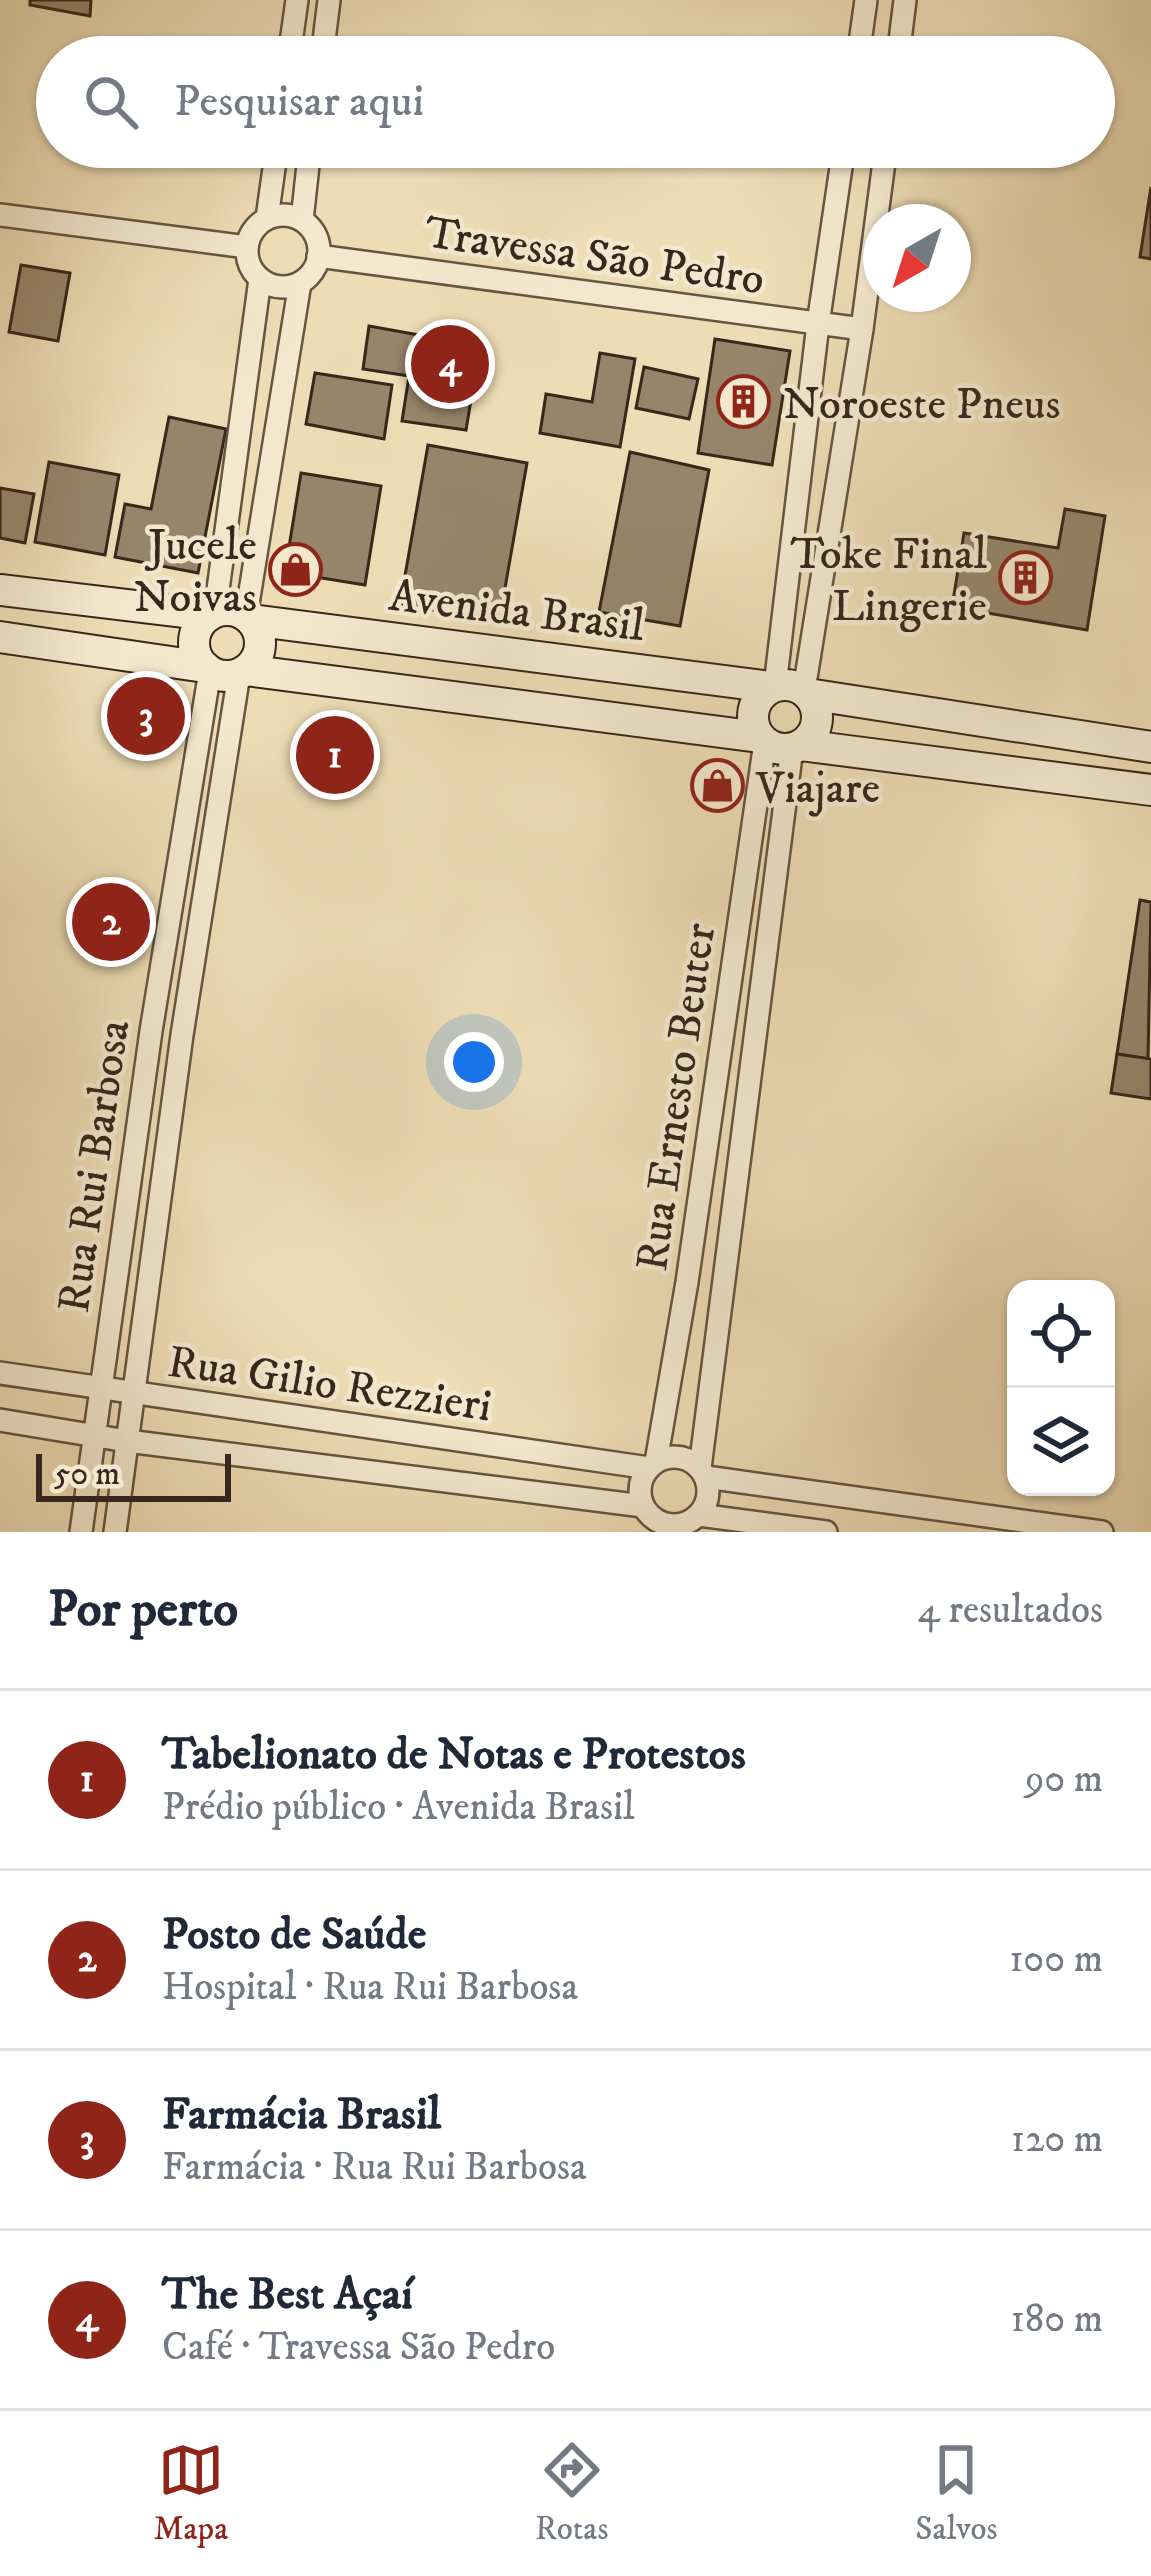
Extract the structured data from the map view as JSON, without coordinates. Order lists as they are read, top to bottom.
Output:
{
  "streets": {
    "main road": ["Avenida Brasil"],
    "street": [
      "Travessa São Pedro",
      "Rua Ernesto Beuter",
      "Rua Rui Barbosa",
      "Rua Gilio Rezzieri"
    ]
  },
  "crossings": [
    ["Avenida Brasil", "Rua Ernesto Beuter"],
    ["Avenida Brasil", "Rua Rui Barbosa"],
    ["Rua Ernesto Beuter", "Rua Gilio Rezzieri"],
    ["Rua Rui Barbosa", "Rua Gilio Rezzieri"]
  ],
  "places": {
    "building": ["Noroeste Pneus", "Toke Final Lingerie"],
    "shop": ["Jucele Noivas", "Viajare"]
  },
  "scale_bar": "50 m",
  "north": "bottom left",
  "page": {
    "search": "Pesquisar aqui",
    "pins": [
      "4",
      "3",
      "1",
      "2"
    ],
    "scale": "50 m",
    "heading": ["Por perto", "4 resultados"],
    "list": [
      {
        "mark": "1",
        "name": "Tabelionato de Notas e Protestos",
        "note": "Prédio público · Avenida Brasil",
        "value": "90 m"
      },
      {
        "mark": "2",
        "name": "Posto de Saúde",
        "note": "Hospital · Rua Rui Barbosa",
        "value": "100 m"
      },
      {
        "mark": "3",
        "name": "Farmácia Brasil",
        "note": "Farmácia · Rua Rui Barbosa",
        "value": "120 m"
      },
      {
        "mark": "4",
        "name": "The Best Açaí",
        "note": "Café · Travessa São Pedro",
        "value": "180 m"
      }
    ],
    "nav": ["Mapa", "Rotas", "Salvos"]
  }
}
